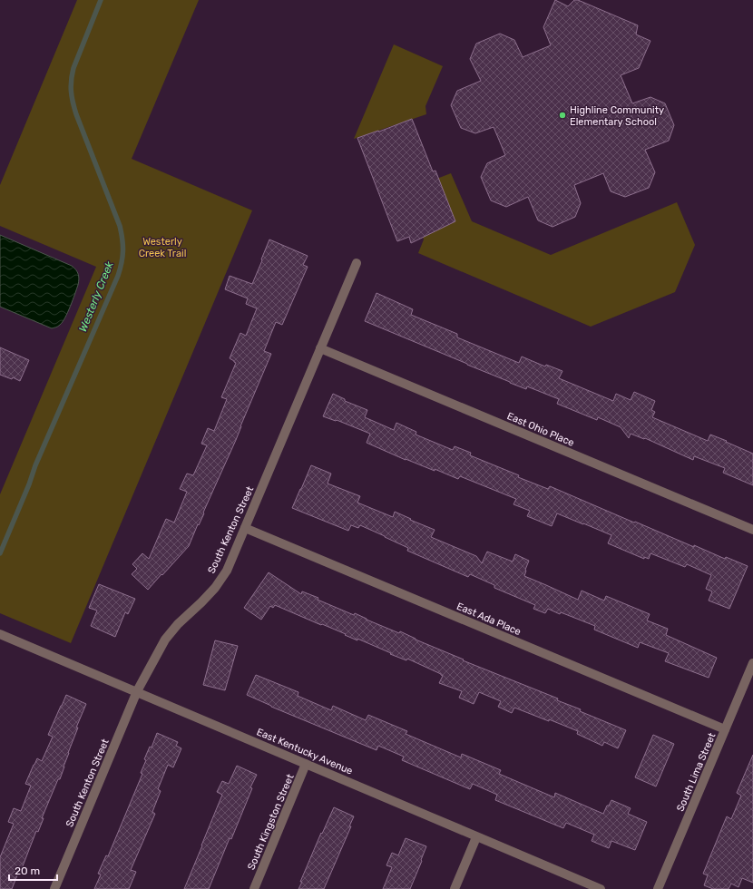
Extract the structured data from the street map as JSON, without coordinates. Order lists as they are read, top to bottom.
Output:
{
  "streets": {
    "street": [
      "East Ohio Place",
      "South Kenton Street",
      "East Ada Place",
      "East Kentucky Avenue",
      "South Lima Street",
      "South Kingston Street"
    ]
  },
  "crossings": [
    ["East Ohio Place", "South Kenton Street"],
    ["South Kenton Street", "East Ada Place"],
    ["South Kenton Street", "East Kentucky Avenue"],
    ["East Ada Place", "South Lima Street"],
    ["East Kentucky Avenue", "South Kingston Street"]
  ],
  "water": ["Westerly Creek"],
  "parks": ["Westerly Creek Trail"],
  "places": ["Highline Community Elementary School"],
  "scale_bar": "20 m"
}
